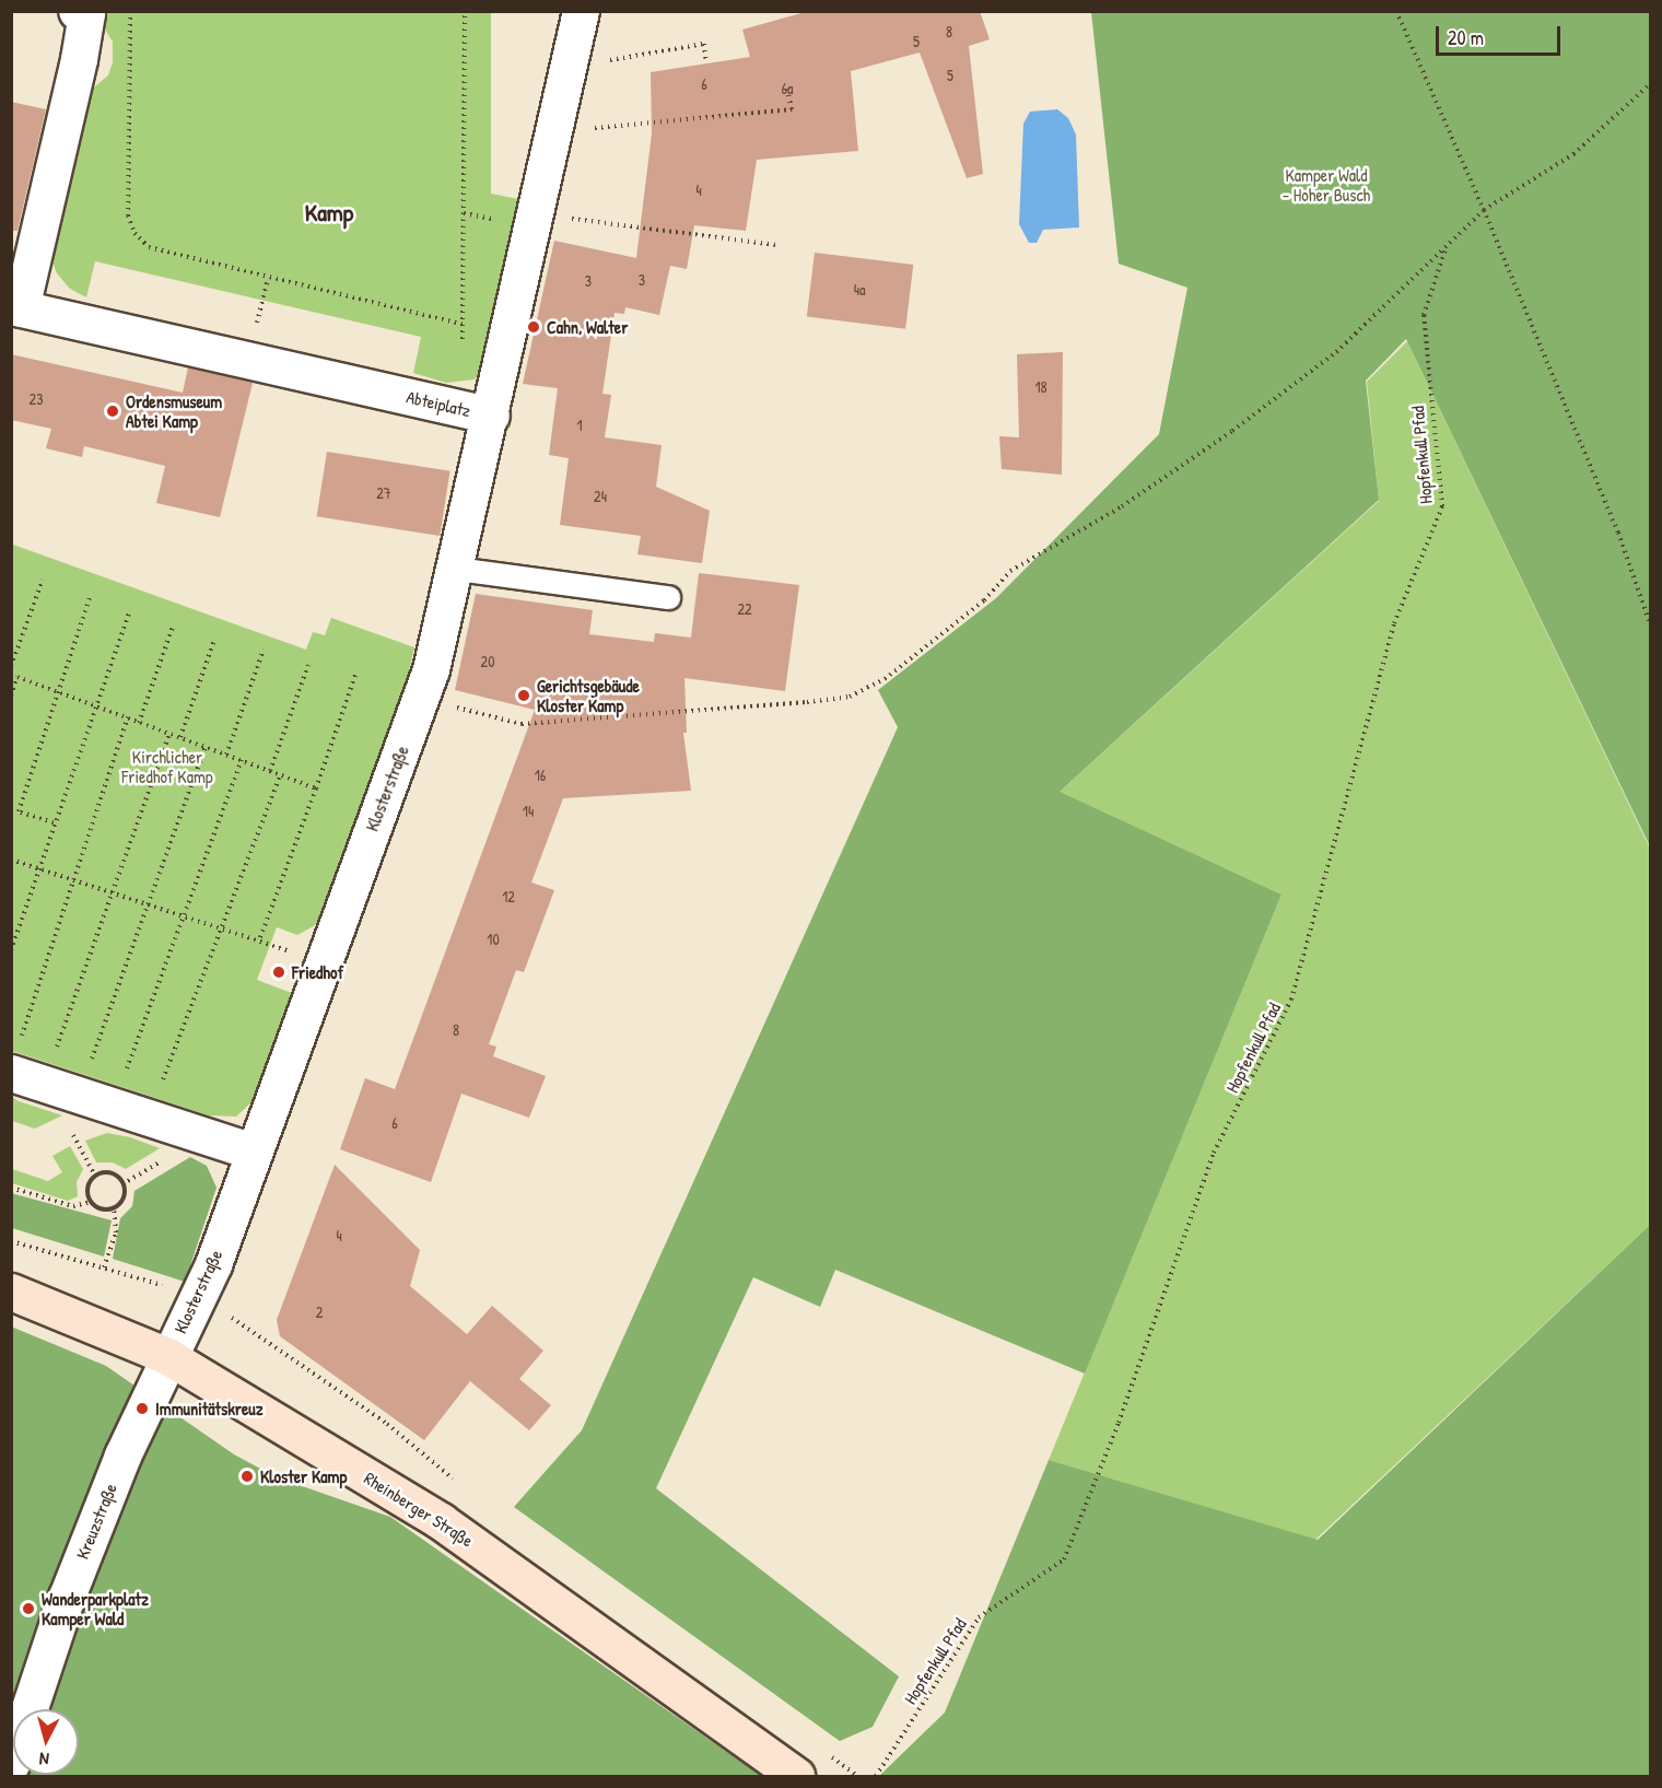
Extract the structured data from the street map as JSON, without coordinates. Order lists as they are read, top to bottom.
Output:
{
  "streets": {
    "main road": ["Rheinberger Straße"],
    "street": ["Abteiplatz", "Klosterstraße", "Kreuzstraße"],
    "path": ["Hopfenkull Pfad"]
  },
  "crossings": [
    ["Abteiplatz", "Klosterstraße"],
    ["Klosterstraße", "Rheinberger Straße"],
    ["Klosterstraße", "Kreuzstraße"],
    ["Rheinberger Straße", "Kreuzstraße"]
  ],
  "districts": ["Kamp"],
  "parks": ["Kamper Wald - Hoher Busch", "Kirchlicher Friedhof Kamp"],
  "places": [
    "Cahn, Walter",
    "Ordensmuseum Abtei Kamp",
    "Gerichtsgebäude Kloster Kamp",
    "Friedhof",
    "Immunitätskreuz",
    "Kloster Kamp",
    "Wanderparkplatz Kamper Wald"
  ],
  "house_numbers": [
    "8",
    "5",
    "5",
    "6",
    "6a",
    "4",
    "3",
    "3",
    "4a",
    "18",
    "23",
    "1",
    "27",
    "24",
    "22",
    "20",
    "16",
    "14",
    "12",
    "10",
    "8",
    "6",
    "4",
    "2"
  ],
  "scale_bar": "20 m",
  "north": "bottom"
}
